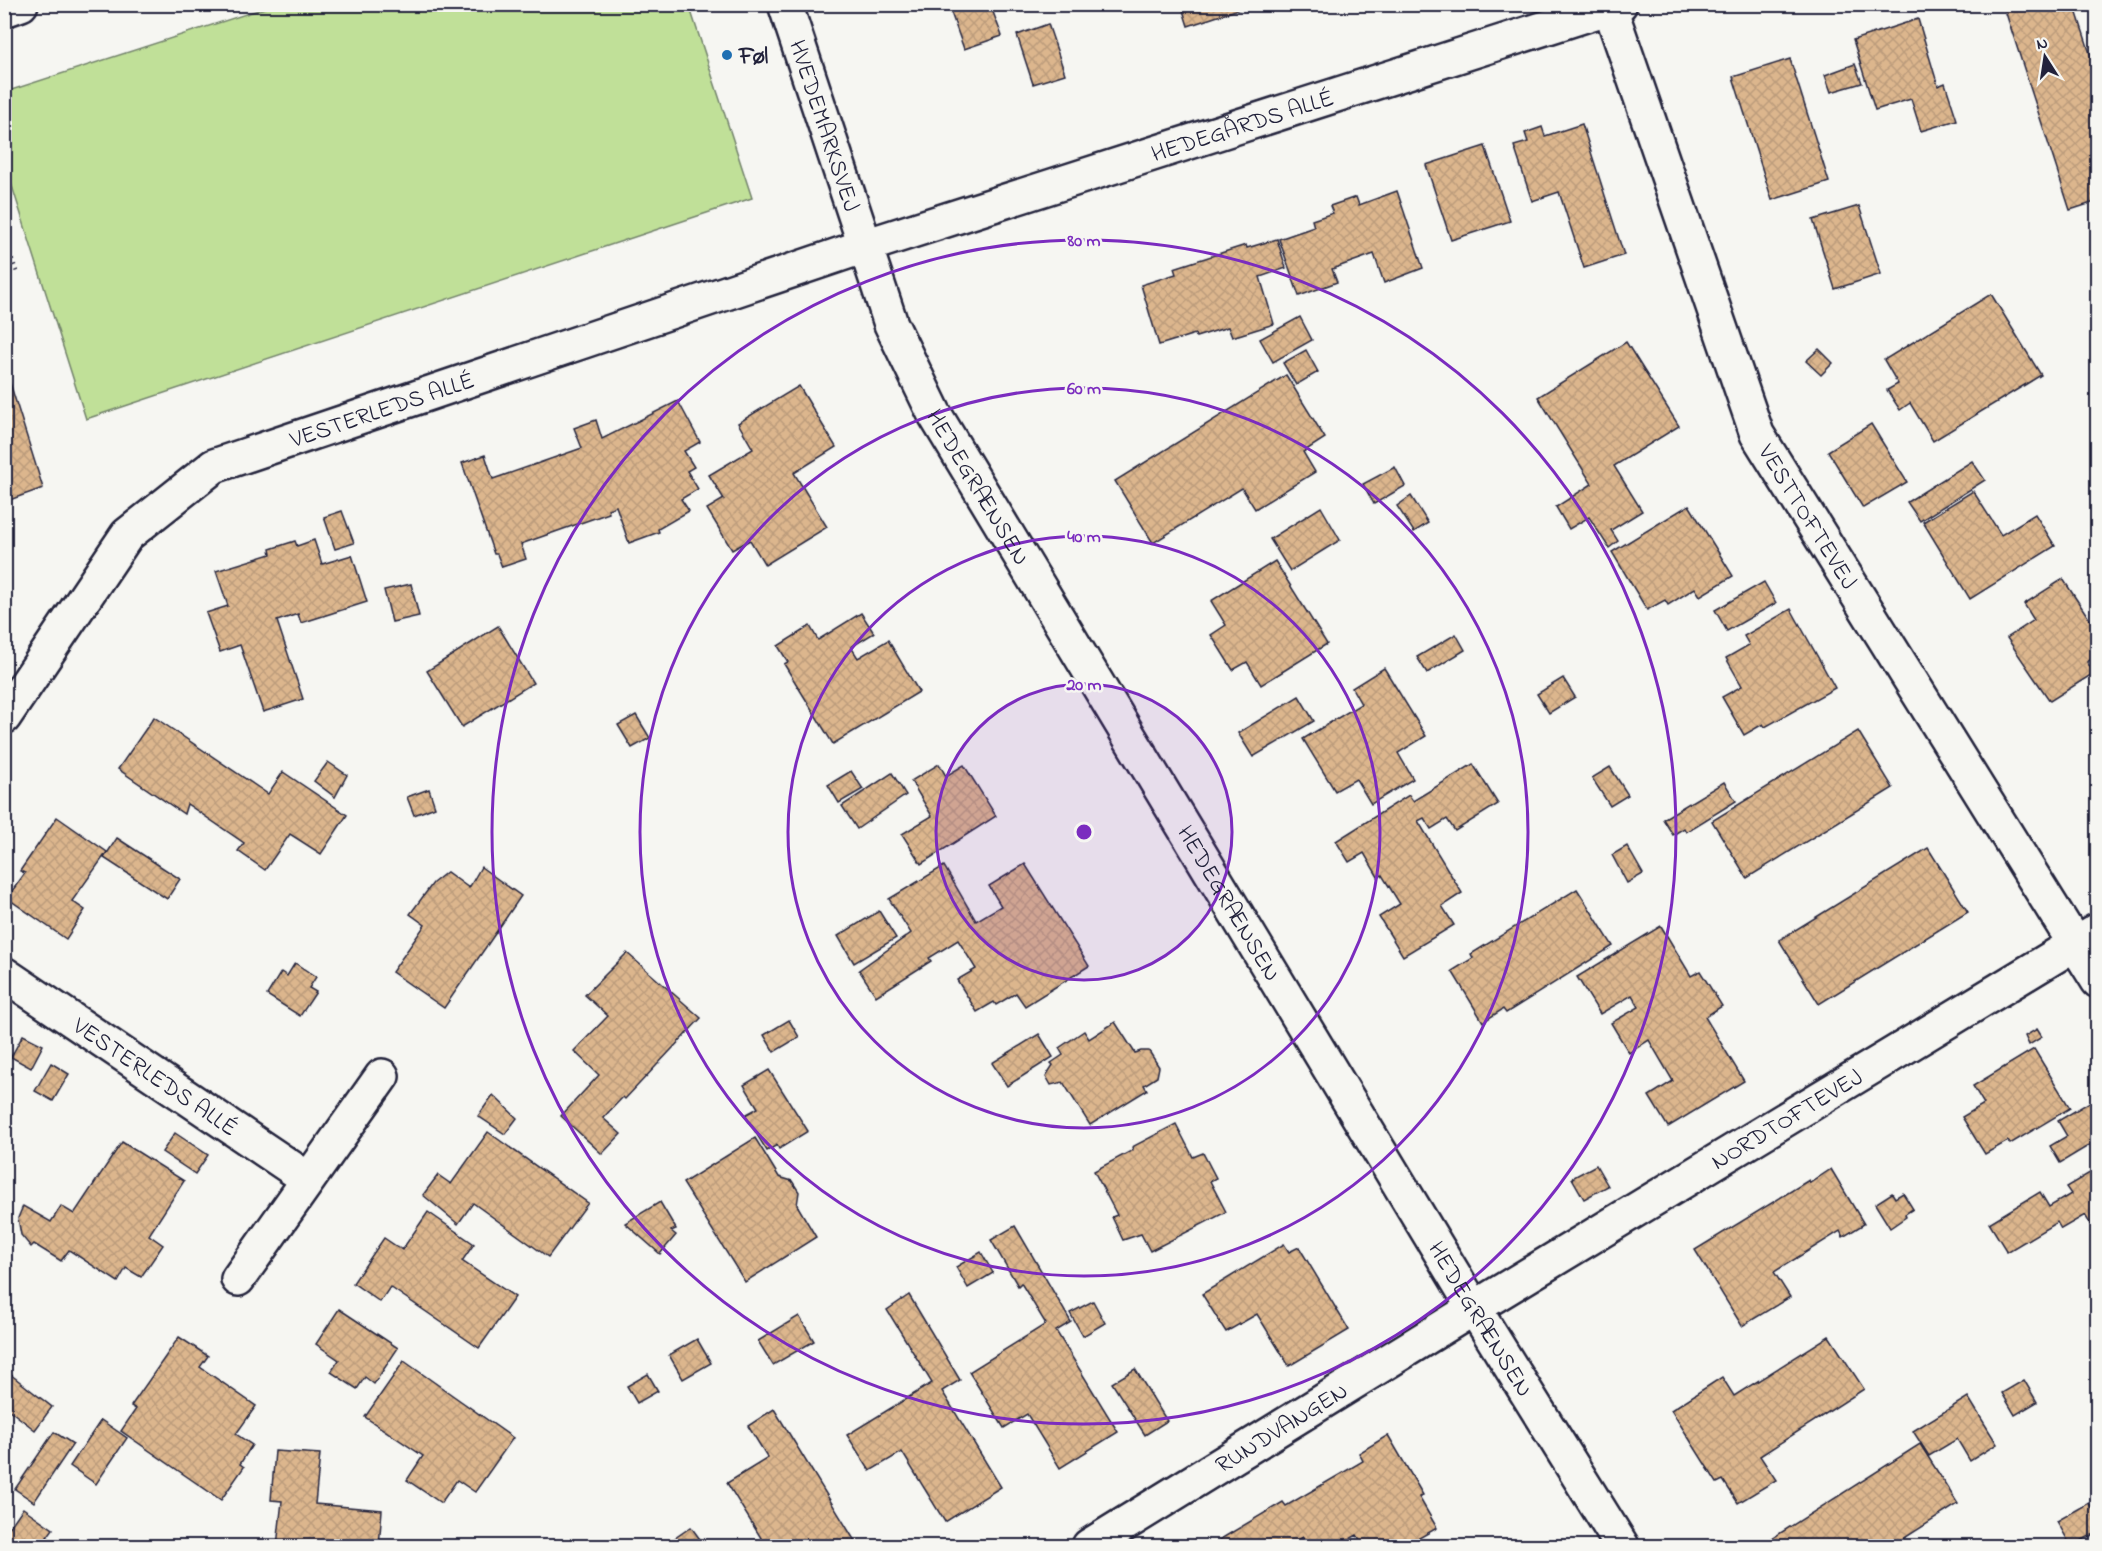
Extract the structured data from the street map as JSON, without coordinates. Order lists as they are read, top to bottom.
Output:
{
  "streets": {
    "street": [
      "HVEDEMARKSVEJ",
      "HEDEGÅRDS ALLÉ",
      "VESTERLEDS ALLÉ",
      "HEDEGRÆNSEN",
      "VESTTOFTEVEJ",
      "NORDTOFTEVEJ",
      "RUNDVANGEN"
    ]
  },
  "crossings": [
    ["HVEDEMARKSVEJ", "HEDEGÅRDS ALLÉ"],
    ["HVEDEMARKSVEJ", "VESTERLEDS ALLÉ"],
    ["HVEDEMARKSVEJ", "HEDEGRÆNSEN"],
    ["HEDEGÅRDS ALLÉ", "VESTERLEDS ALLÉ"],
    ["HEDEGÅRDS ALLÉ", "HEDEGRÆNSEN"],
    ["HEDEGÅRDS ALLÉ", "VESTTOFTEVEJ"],
    ["VESTERLEDS ALLÉ", "HEDEGRÆNSEN"],
    ["HEDEGRÆNSEN", "NORDTOFTEVEJ"],
    ["HEDEGRÆNSEN", "RUNDVANGEN"],
    ["VESTTOFTEVEJ", "NORDTOFTEVEJ"],
    ["NORDTOFTEVEJ", "RUNDVANGEN"]
  ],
  "places": ["Føl"],
  "north": "top",
  "rings": [
    "80 m",
    "60 m",
    "40 m",
    "20 m"
  ]
}
